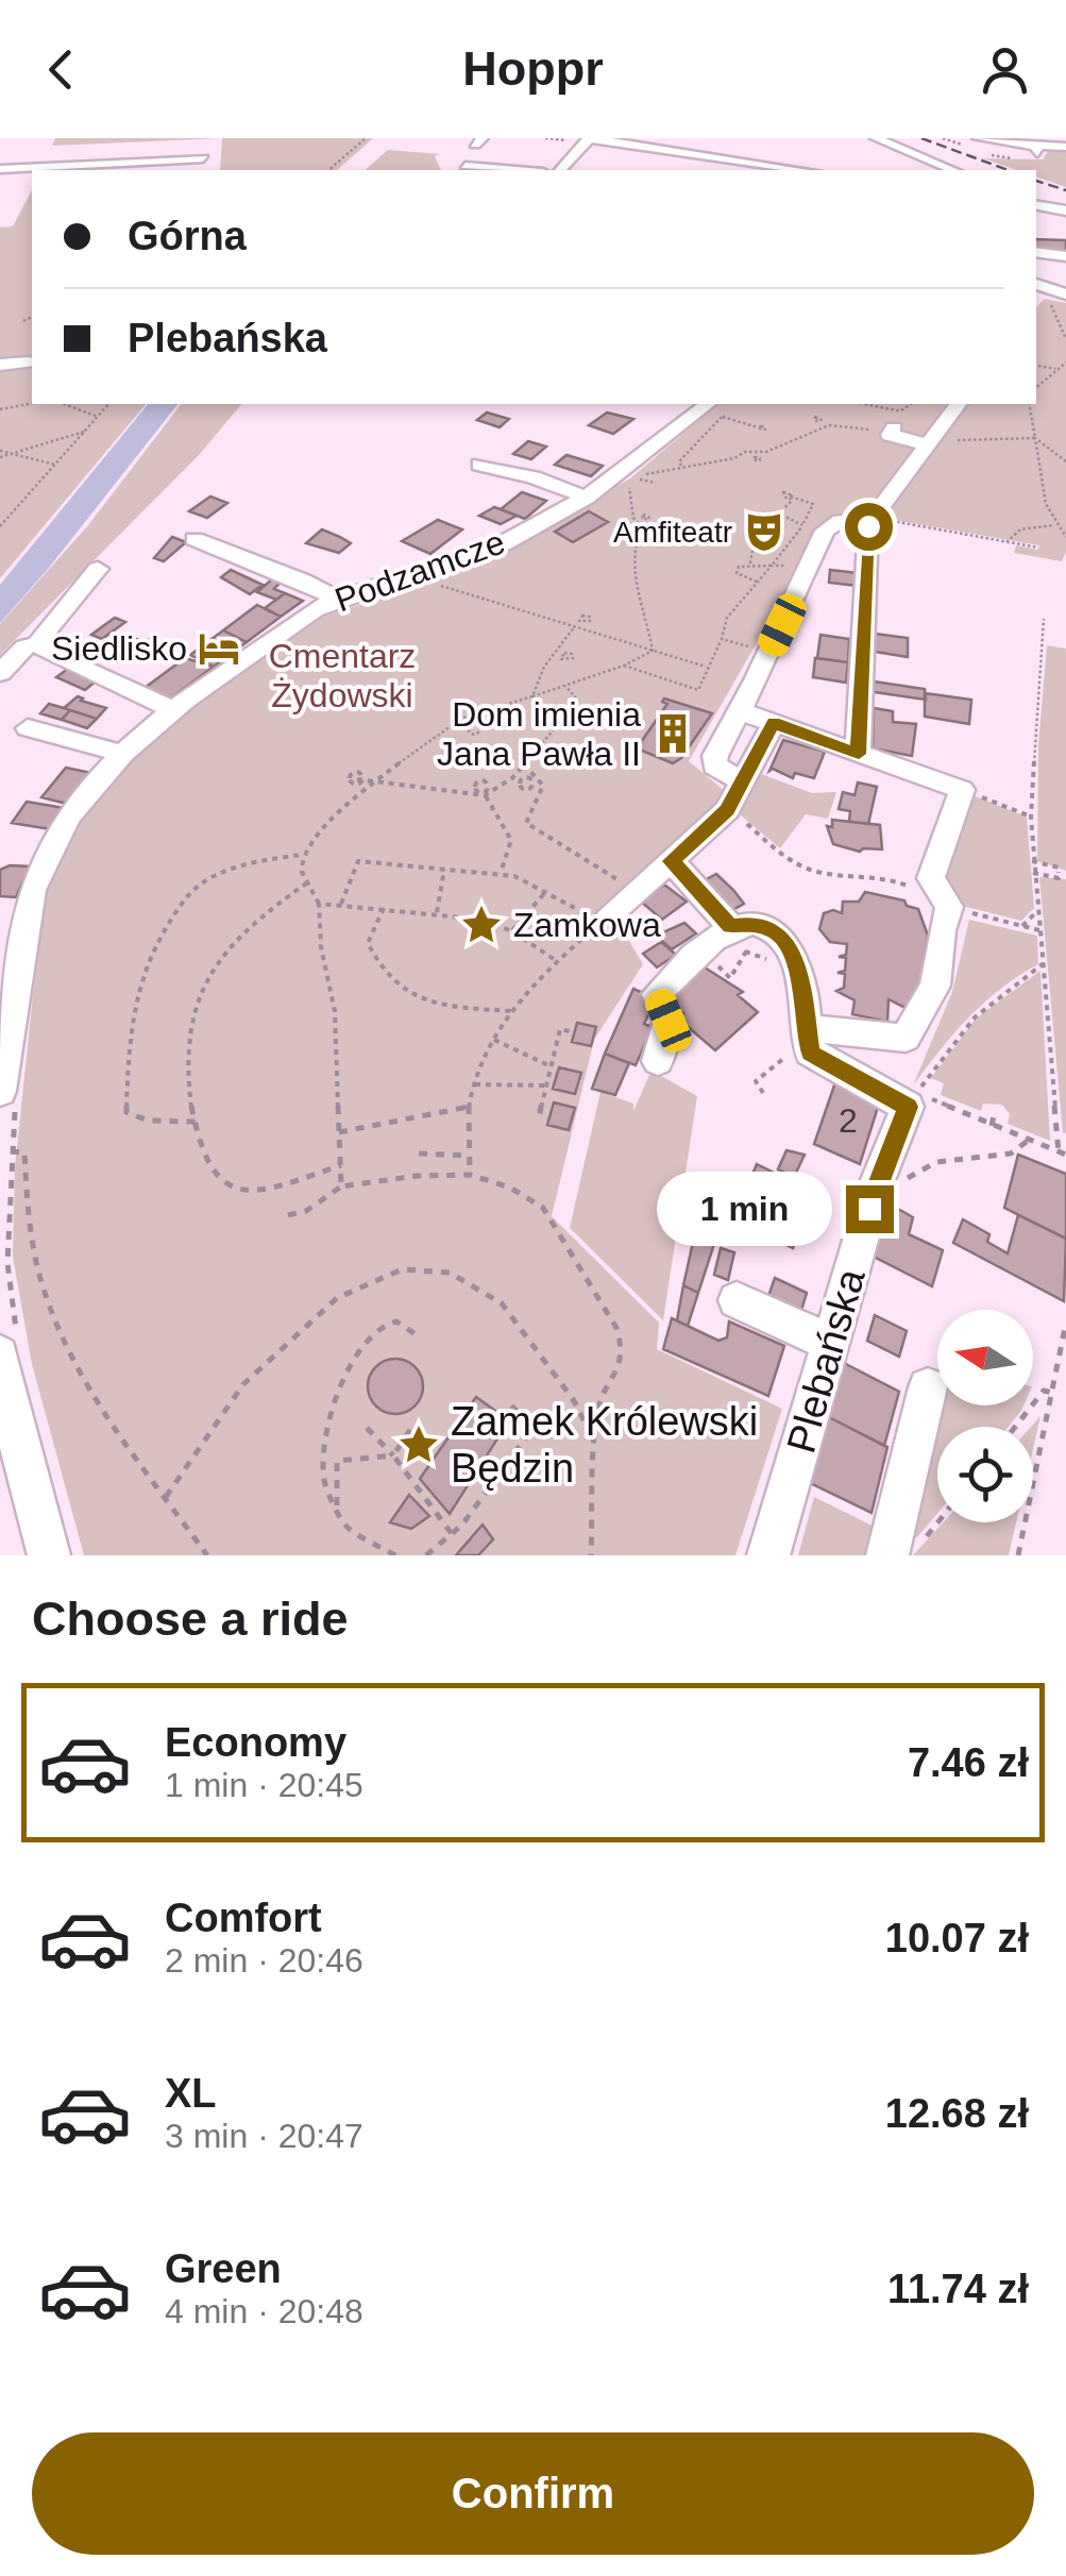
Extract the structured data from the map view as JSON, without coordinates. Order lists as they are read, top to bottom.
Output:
{
  "streets": {
    "street": ["Podzamcze", "Plebańska"]
  },
  "parks": ["Cmentarz Żydowski"],
  "places": {
    "theatre": ["Amfiteatr"],
    "hotel": ["Siedlisko"],
    "building": ["Dom imienia Jana Pawła II"],
    "place": ["Zamkowa", "Zamek Królewski Będzin"]
  },
  "house_numbers": ["2"],
  "north": "left",
  "page": {
    "header": "Hoppr",
    "banner": ["Górna", "Plebańska"],
    "bubble": "1 min",
    "heading": "Choose a ride",
    "list": [
      {
        "name": "Economy",
        "note": "1 min · 20:45",
        "value": "7.46 zł"
      },
      {
        "name": "Comfort",
        "note": "2 min · 20:46",
        "value": "10.07 zł"
      },
      {
        "name": "XL",
        "note": "3 min · 20:47",
        "value": "12.68 zł"
      },
      {
        "name": "Green",
        "note": "4 min · 20:48",
        "value": "11.74 zł"
      }
    ],
    "buttons": "Confirm"
  }
}
